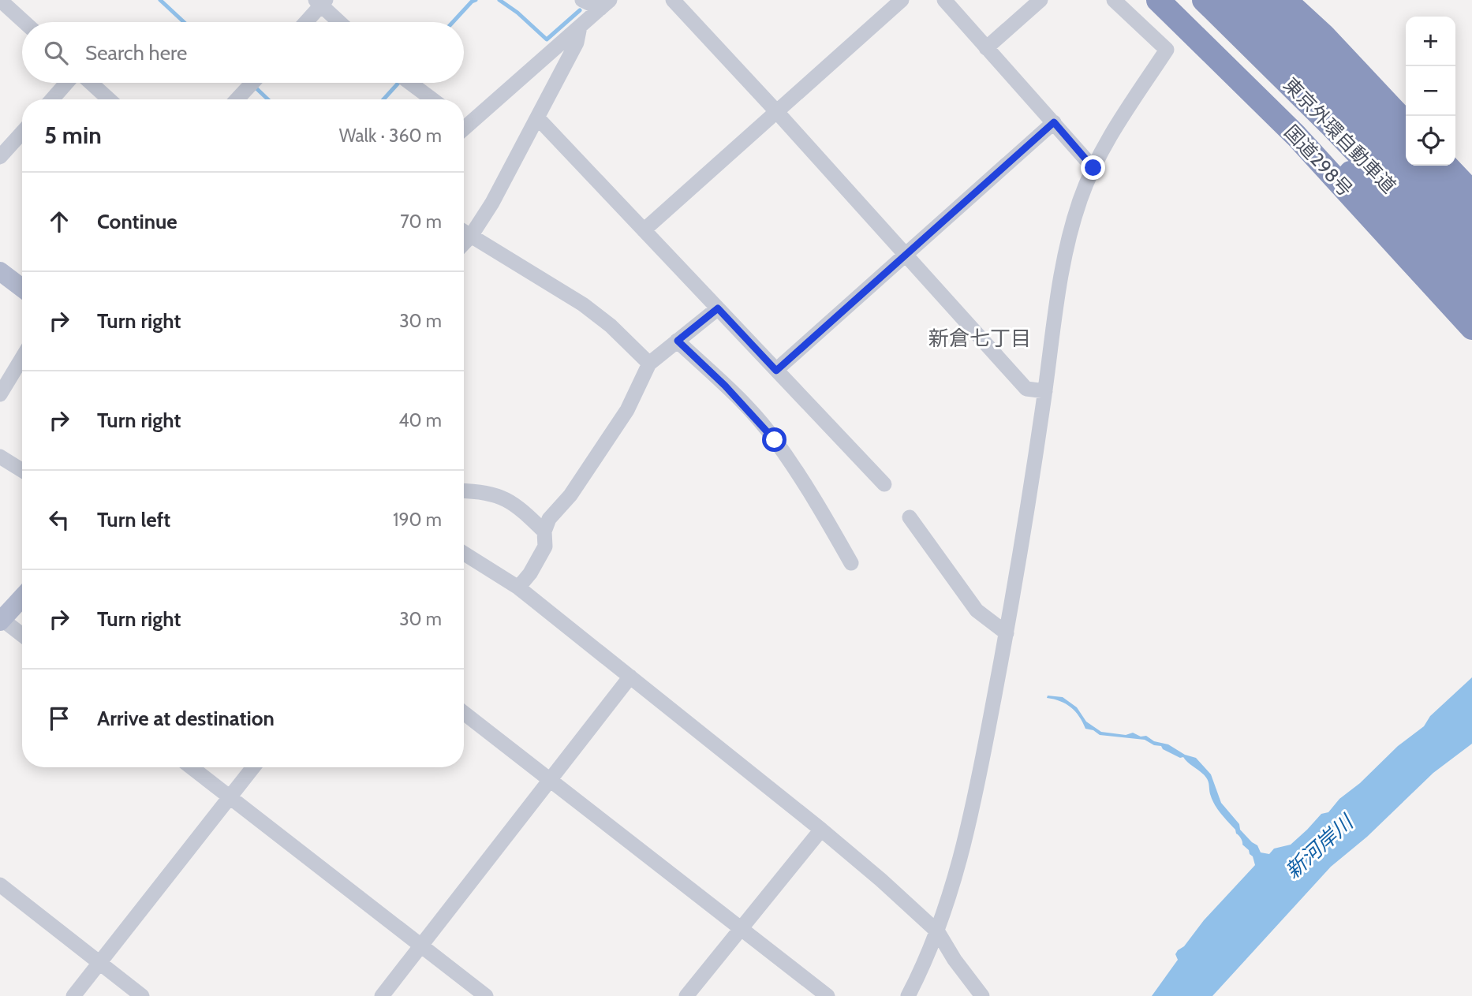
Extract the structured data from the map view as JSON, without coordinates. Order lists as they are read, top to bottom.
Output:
{
  "streets": {
    "highway": ["東京外環自動車道", "国道298号"]
  },
  "districts": ["新倉七丁目"],
  "water": ["新河岸川"],
  "page": {
    "map_buttons": ["+", "−"],
    "search": "Search here",
    "heading": ["5 min", "Walk · 360 m"],
    "list": [
      ["Continue", "70 m"],
      ["Turn right", "30 m"],
      ["Turn right", "40 m"],
      ["Turn left", "190 m"],
      ["Turn right", "30 m"],
      "Arrive at destination"
    ]
  }
}
